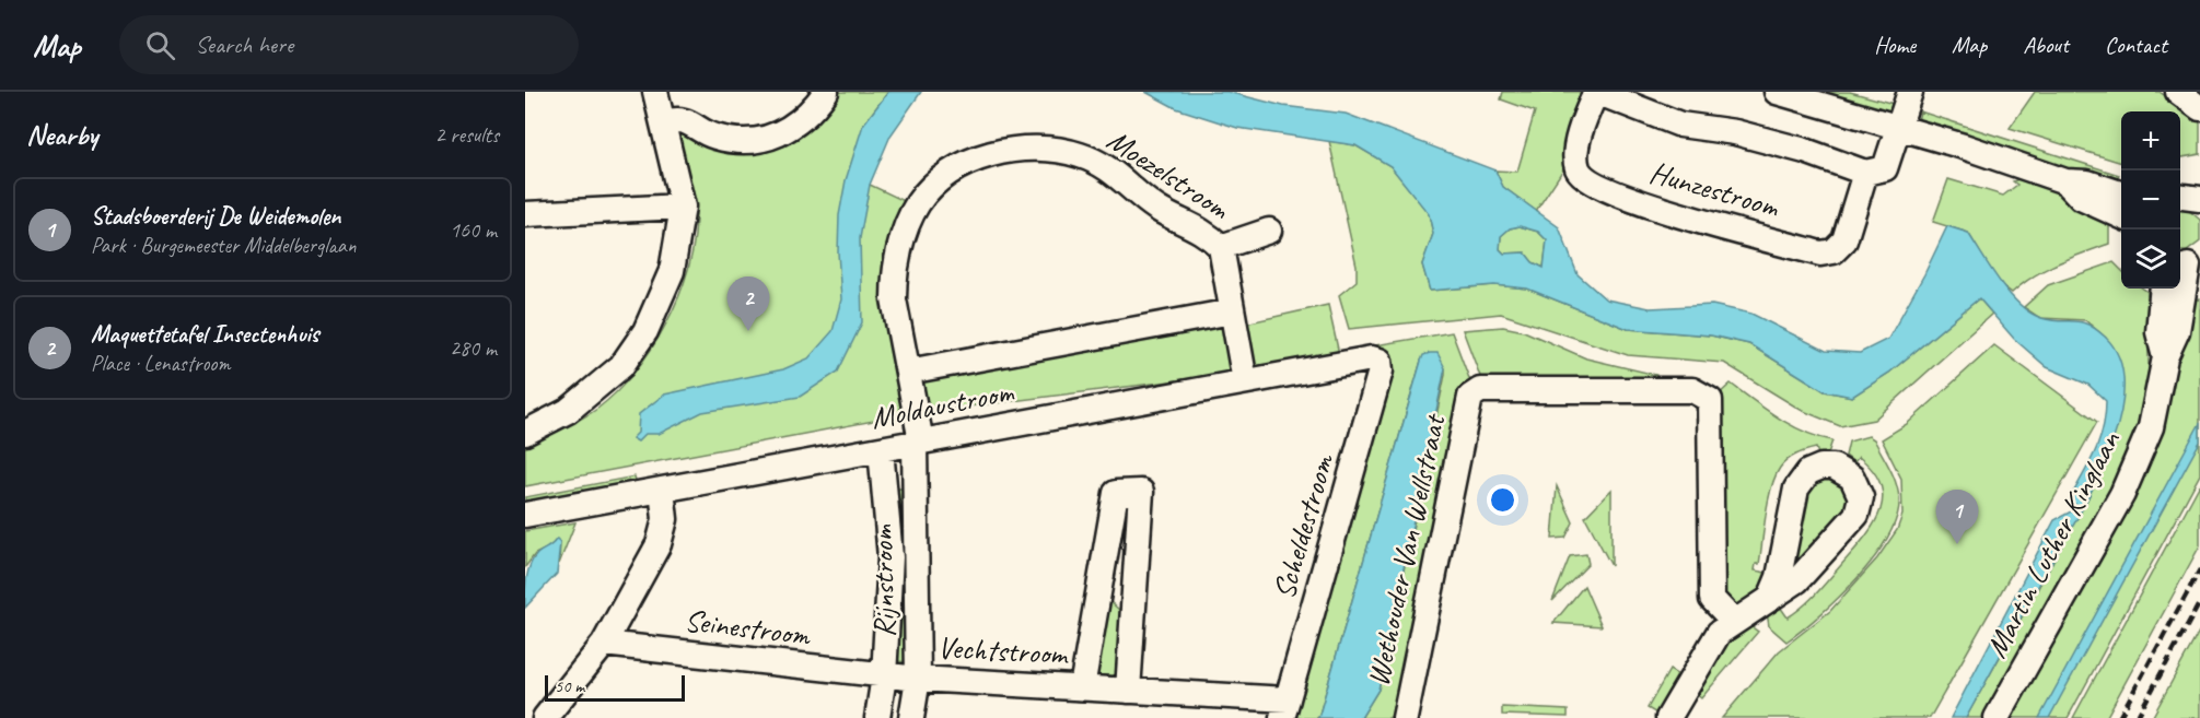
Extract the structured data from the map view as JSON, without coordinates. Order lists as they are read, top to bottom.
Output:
{
  "streets": {
    "street": [
      "Moezelstroom",
      "Hunzestroom",
      "Moldaustroom",
      "Scheldestroom",
      "Martin Luther Kinglaan",
      "Wethouder Van Wellstraat",
      "Rijnstroom",
      "Seinestroom",
      "Vechtstroom"
    ]
  },
  "crossings": [
    ["Moezelstroom", "Moldaustroom"],
    ["Moezelstroom", "Rijnstroom"],
    ["Moldaustroom", "Scheldestroom"],
    ["Moldaustroom", "Rijnstroom"],
    ["Scheldestroom", "Vechtstroom"],
    ["Rijnstroom", "Seinestroom"],
    ["Rijnstroom", "Vechtstroom"],
    ["Seinestroom", "Vechtstroom"]
  ],
  "scale_bar": "50 m",
  "page": {
    "header": "Map",
    "search": "Search here",
    "nav": [
      "Home",
      "Map",
      "About",
      "Contact"
    ],
    "heading": ["Nearby", "2 results"],
    "map_buttons": ["+", "−"],
    "list": [
      {
        "mark": "1",
        "name": "Stadsboerderij De Weidemolen",
        "note": "Park · Burgemeester Middelberglaan",
        "value": "160 m"
      },
      {
        "mark": "2",
        "name": "Maquettetafel Insectenhuis",
        "note": "Place · Lenastroom",
        "value": "280 m"
      }
    ],
    "pins": ["2", "1"],
    "scale": "50 m"
  }
}
